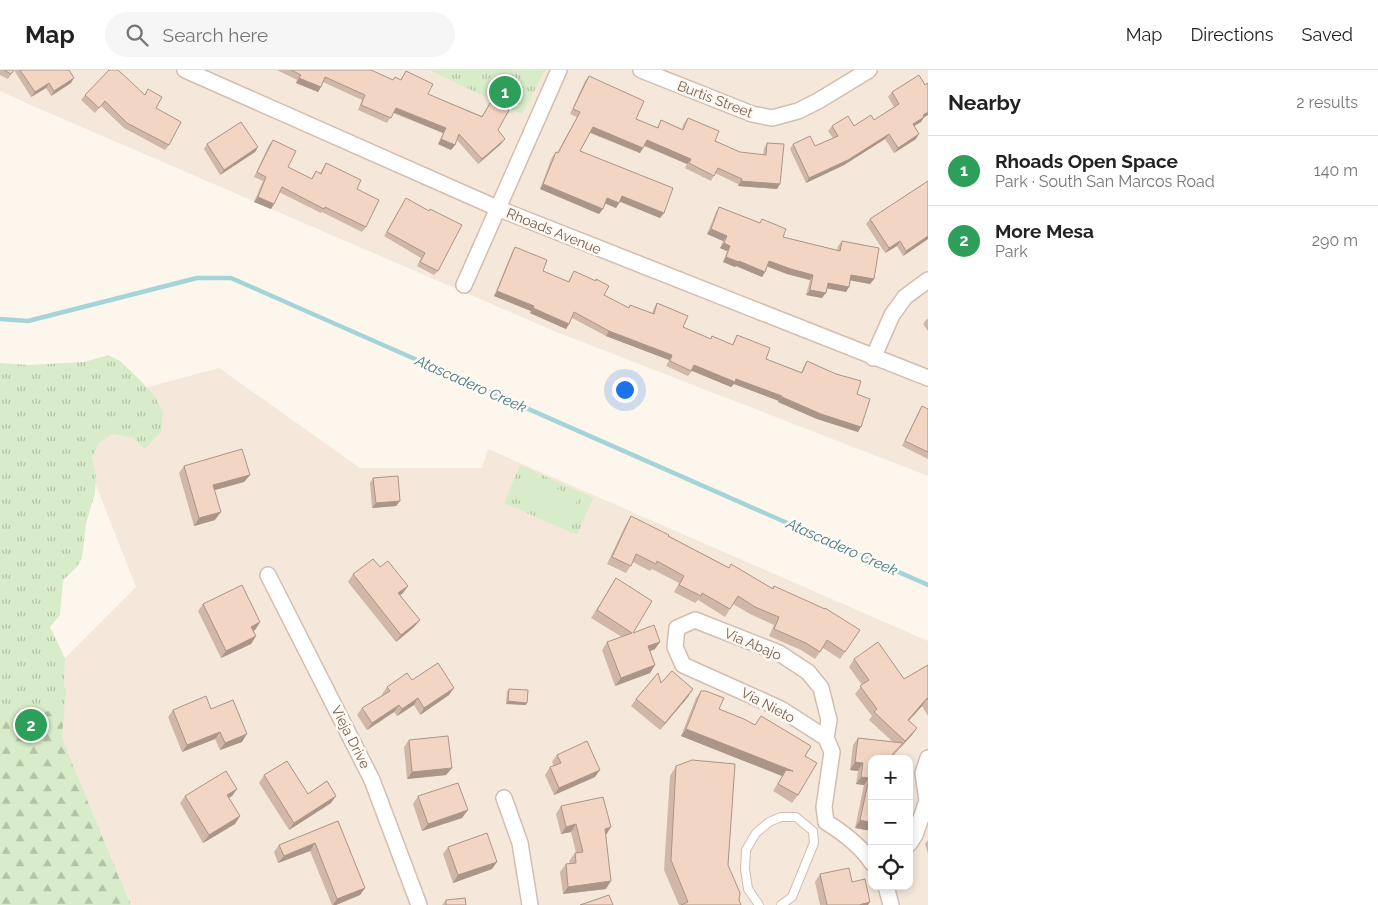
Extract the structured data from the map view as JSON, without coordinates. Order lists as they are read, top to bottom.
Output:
{
  "streets": {
    "street": [
      "Burtis Street",
      "Rhoads Avenue",
      "Via Abajo",
      "Via Nieto",
      "Vieja Drive"
    ]
  },
  "crossings": [
    ["Via Abajo", "Via Nieto"]
  ],
  "water": ["Atascadero Creek"],
  "page": {
    "header": "Map",
    "search": "Search here",
    "nav": ["Map", "Directions", "Saved"],
    "heading": ["Nearby", "2 results"],
    "pins": ["1", "2"],
    "list": [
      {
        "mark": "1",
        "name": "Rhoads Open Space",
        "note": "Park · South San Marcos Road",
        "value": "140 m"
      },
      {
        "mark": "2",
        "name": "More Mesa",
        "note": "Park",
        "value": "290 m"
      }
    ],
    "map_buttons": ["+", "−"]
  }
}
